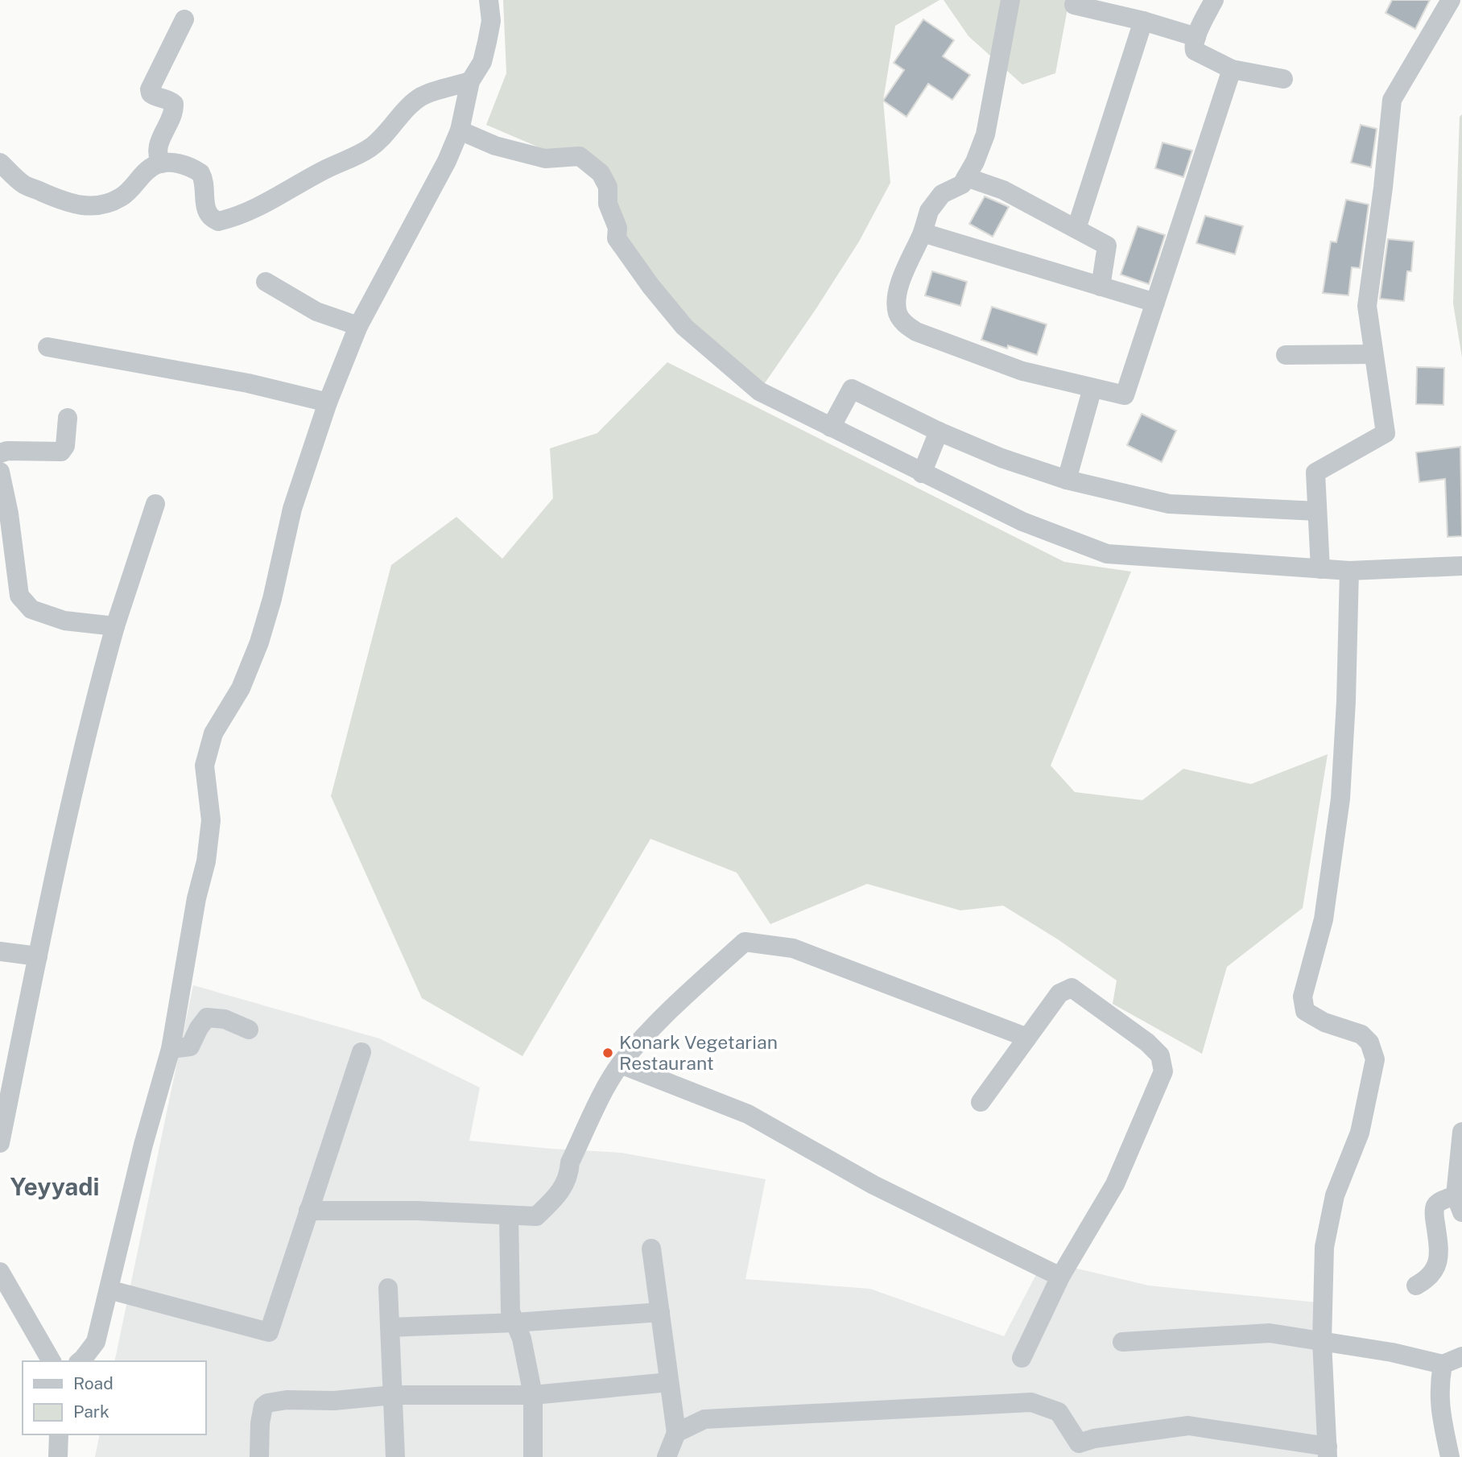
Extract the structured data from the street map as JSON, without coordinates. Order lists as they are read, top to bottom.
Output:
{
  "districts": ["Yeyyadi"],
  "places": ["Konark Vegetarian Restaurant"],
  "legend": ["Road", "Park"]
}
